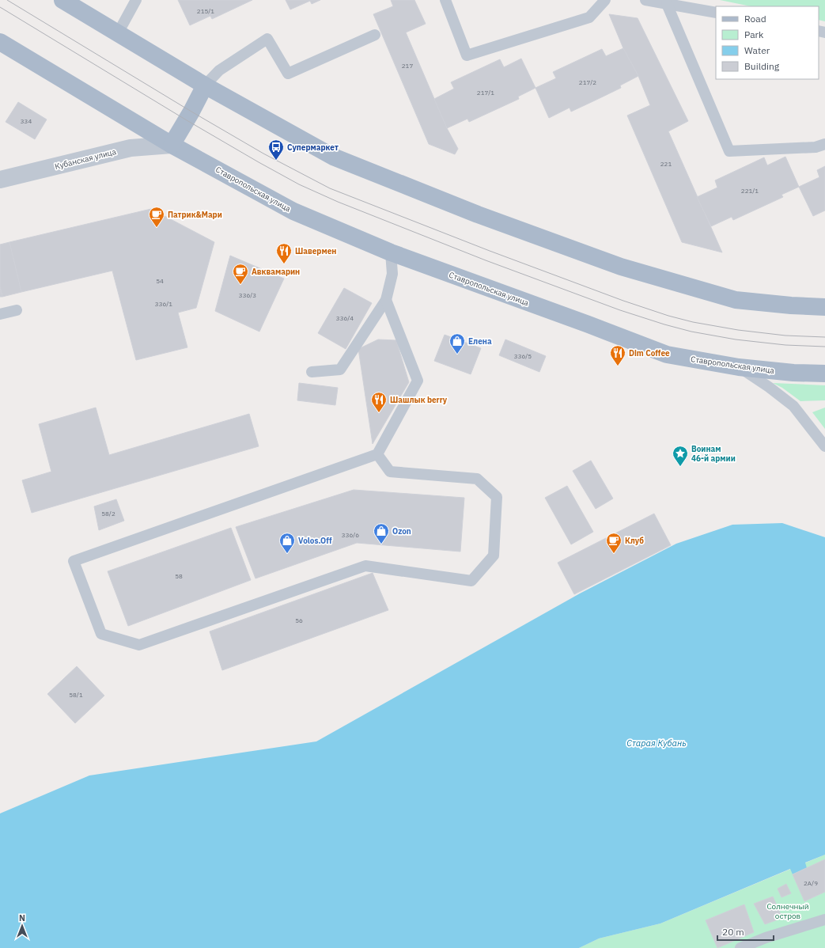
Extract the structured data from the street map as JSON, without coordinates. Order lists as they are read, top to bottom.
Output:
{
  "streets": {
    "main road": ["Ставропольская улица"],
    "street": ["Кубанская улица"]
  },
  "crossings": [
    ["Кубанская улица", "Ставропольская улица"]
  ],
  "water": ["Старая Кубань"],
  "parks": ["Солнечный остров"],
  "places": {
    "bus stop": ["Супермаркет"],
    "cafe": ["Патрик&Мари", "Авквамарин", "Клуб"],
    "restaurant": ["Шавермен", "Dim Coffee", "Шашлык berry"],
    "shop": ["Елена", "Ozon", "Volos.Off"],
    "place": ["Воинам 46-й армии"]
  },
  "house_numbers": [
    "215/1",
    "217",
    "217/2",
    "217/1",
    "334",
    "221",
    "221/1",
    "54",
    "336/3",
    "336/1",
    "336/4",
    "336/5",
    "58/2",
    "336/6",
    "58",
    "56",
    "58/1",
    "2А/9"
  ],
  "legend": [
    "Road",
    "Park",
    "Water",
    "Building"
  ],
  "scale_bar": "20 m",
  "north": "top"
}
